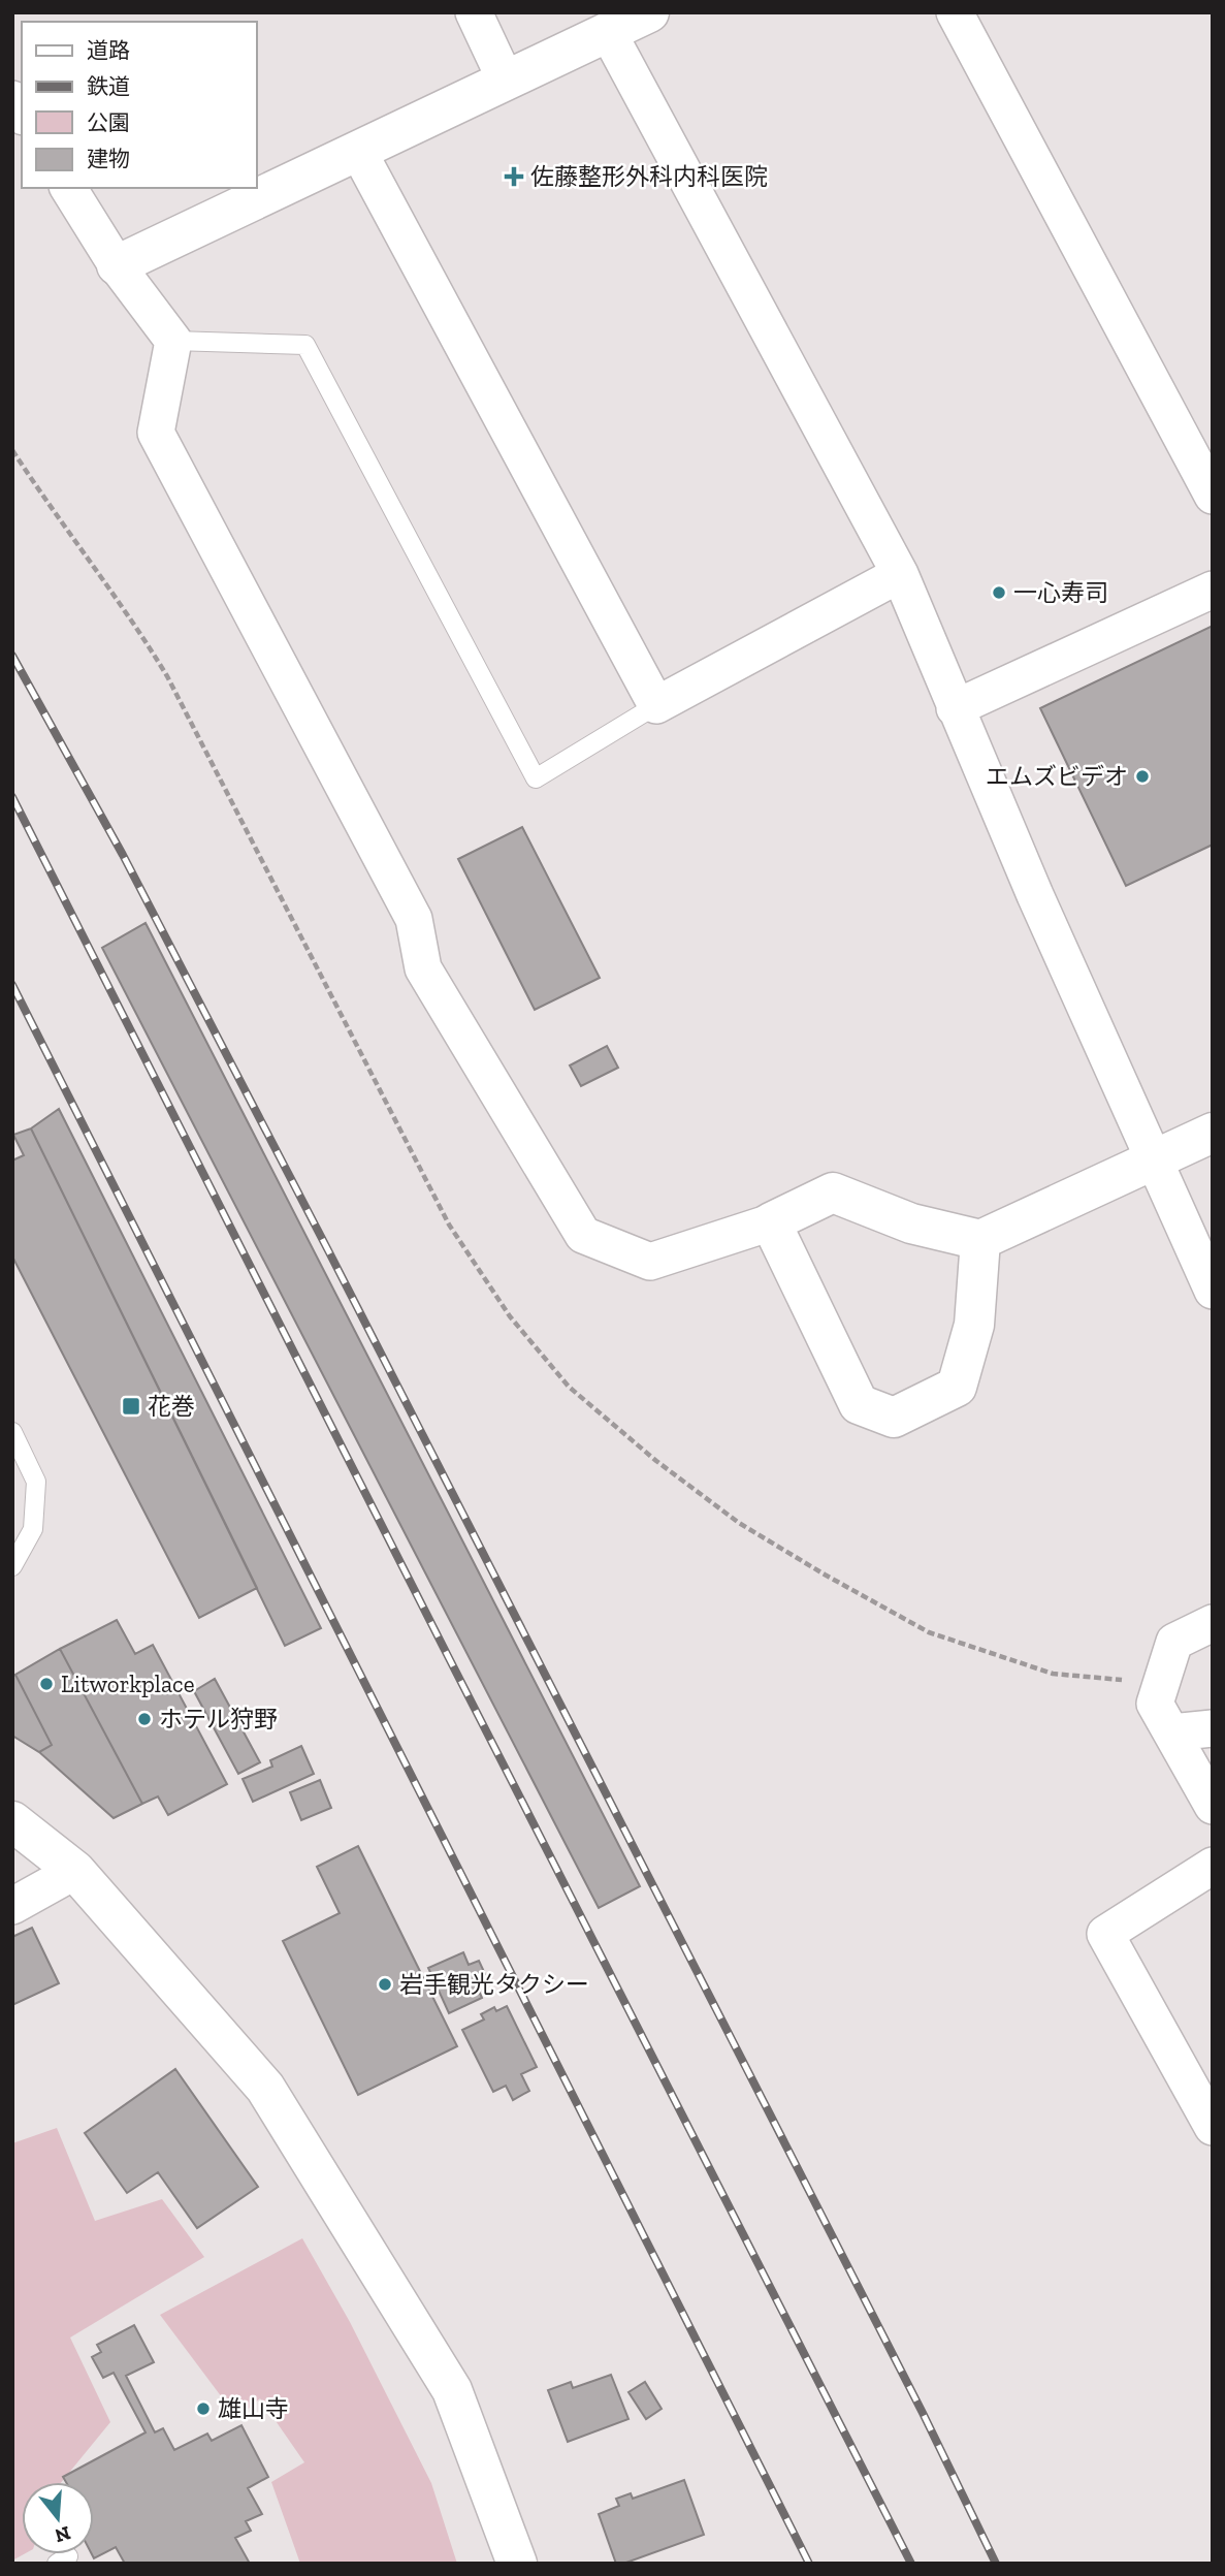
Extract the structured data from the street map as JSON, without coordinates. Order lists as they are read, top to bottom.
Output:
{
  "places": {
    "health": ["佐藤整形外科内科医院"],
    "other": [
      "一心寿司",
      "エムズビデオ",
      "Litworkplace",
      "ホテル狩野",
      "岩手観光タクシー",
      "雄山寺"
    ],
    "transit": ["花巻"]
  },
  "legend": [
    "道路",
    "鉄道",
    "公園",
    "建物"
  ],
  "north": "bottom"
}
